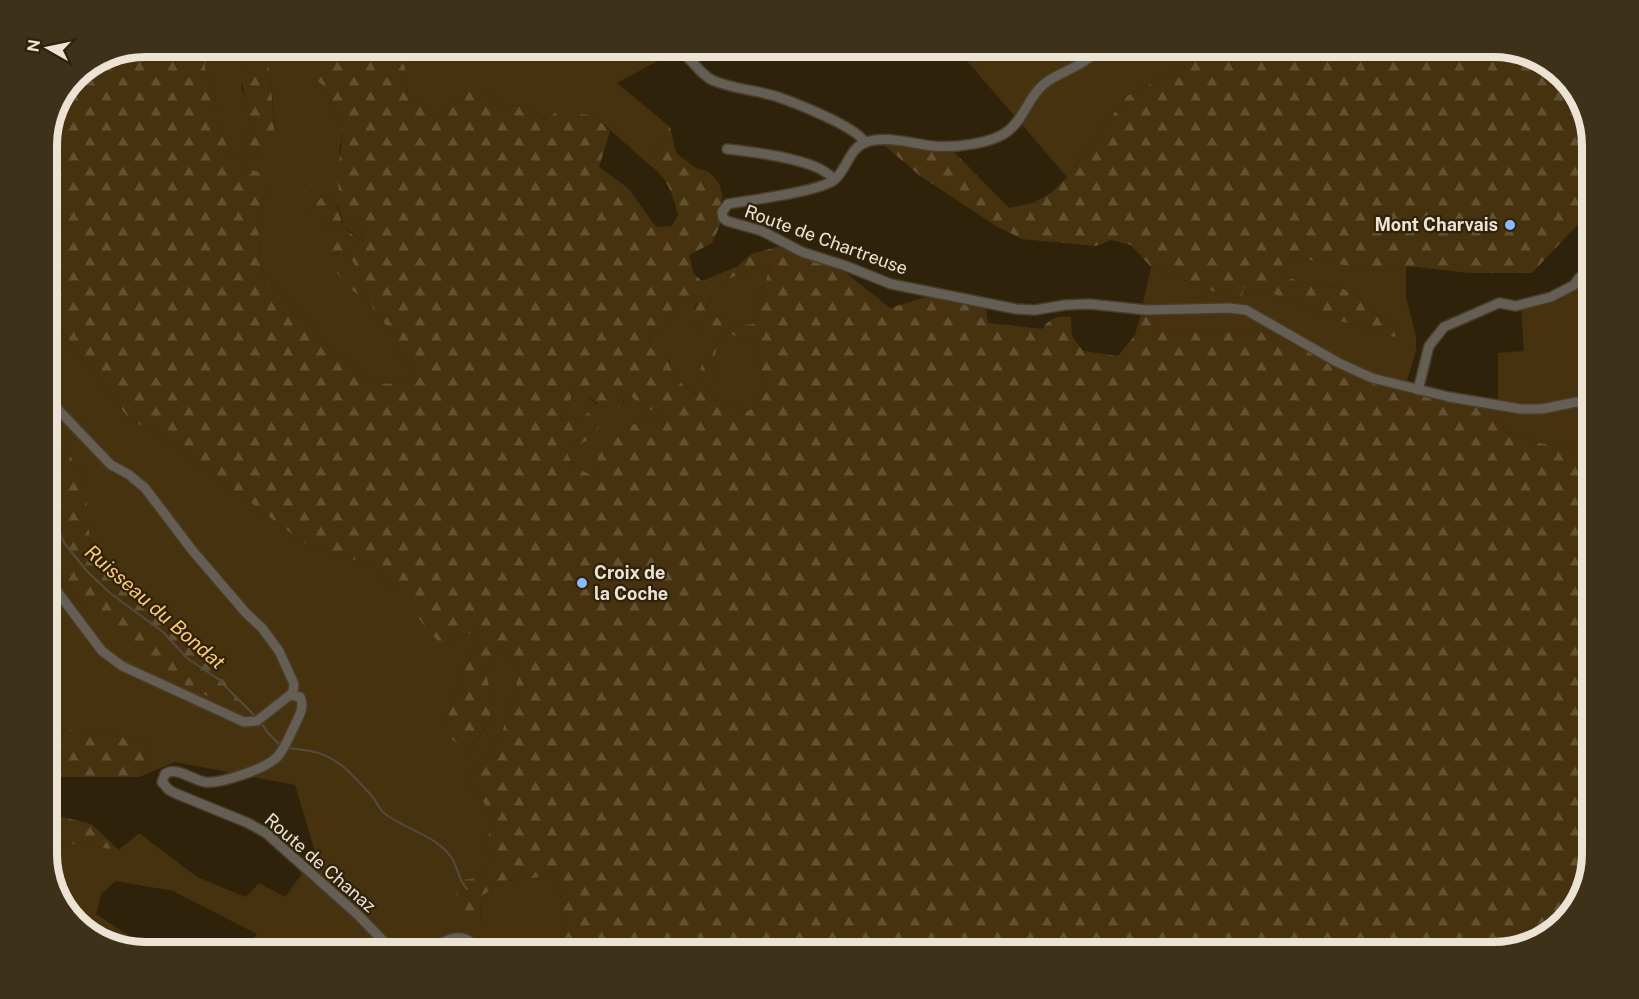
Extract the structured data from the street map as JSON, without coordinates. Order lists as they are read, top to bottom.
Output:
{
  "streets": {
    "street": ["Route de Chartreuse", "Route de Chanaz"]
  },
  "water": ["Ruisseau du Bondat"],
  "places": ["Mont Charvais", "Croix de la Coche"],
  "north": "left"
}
